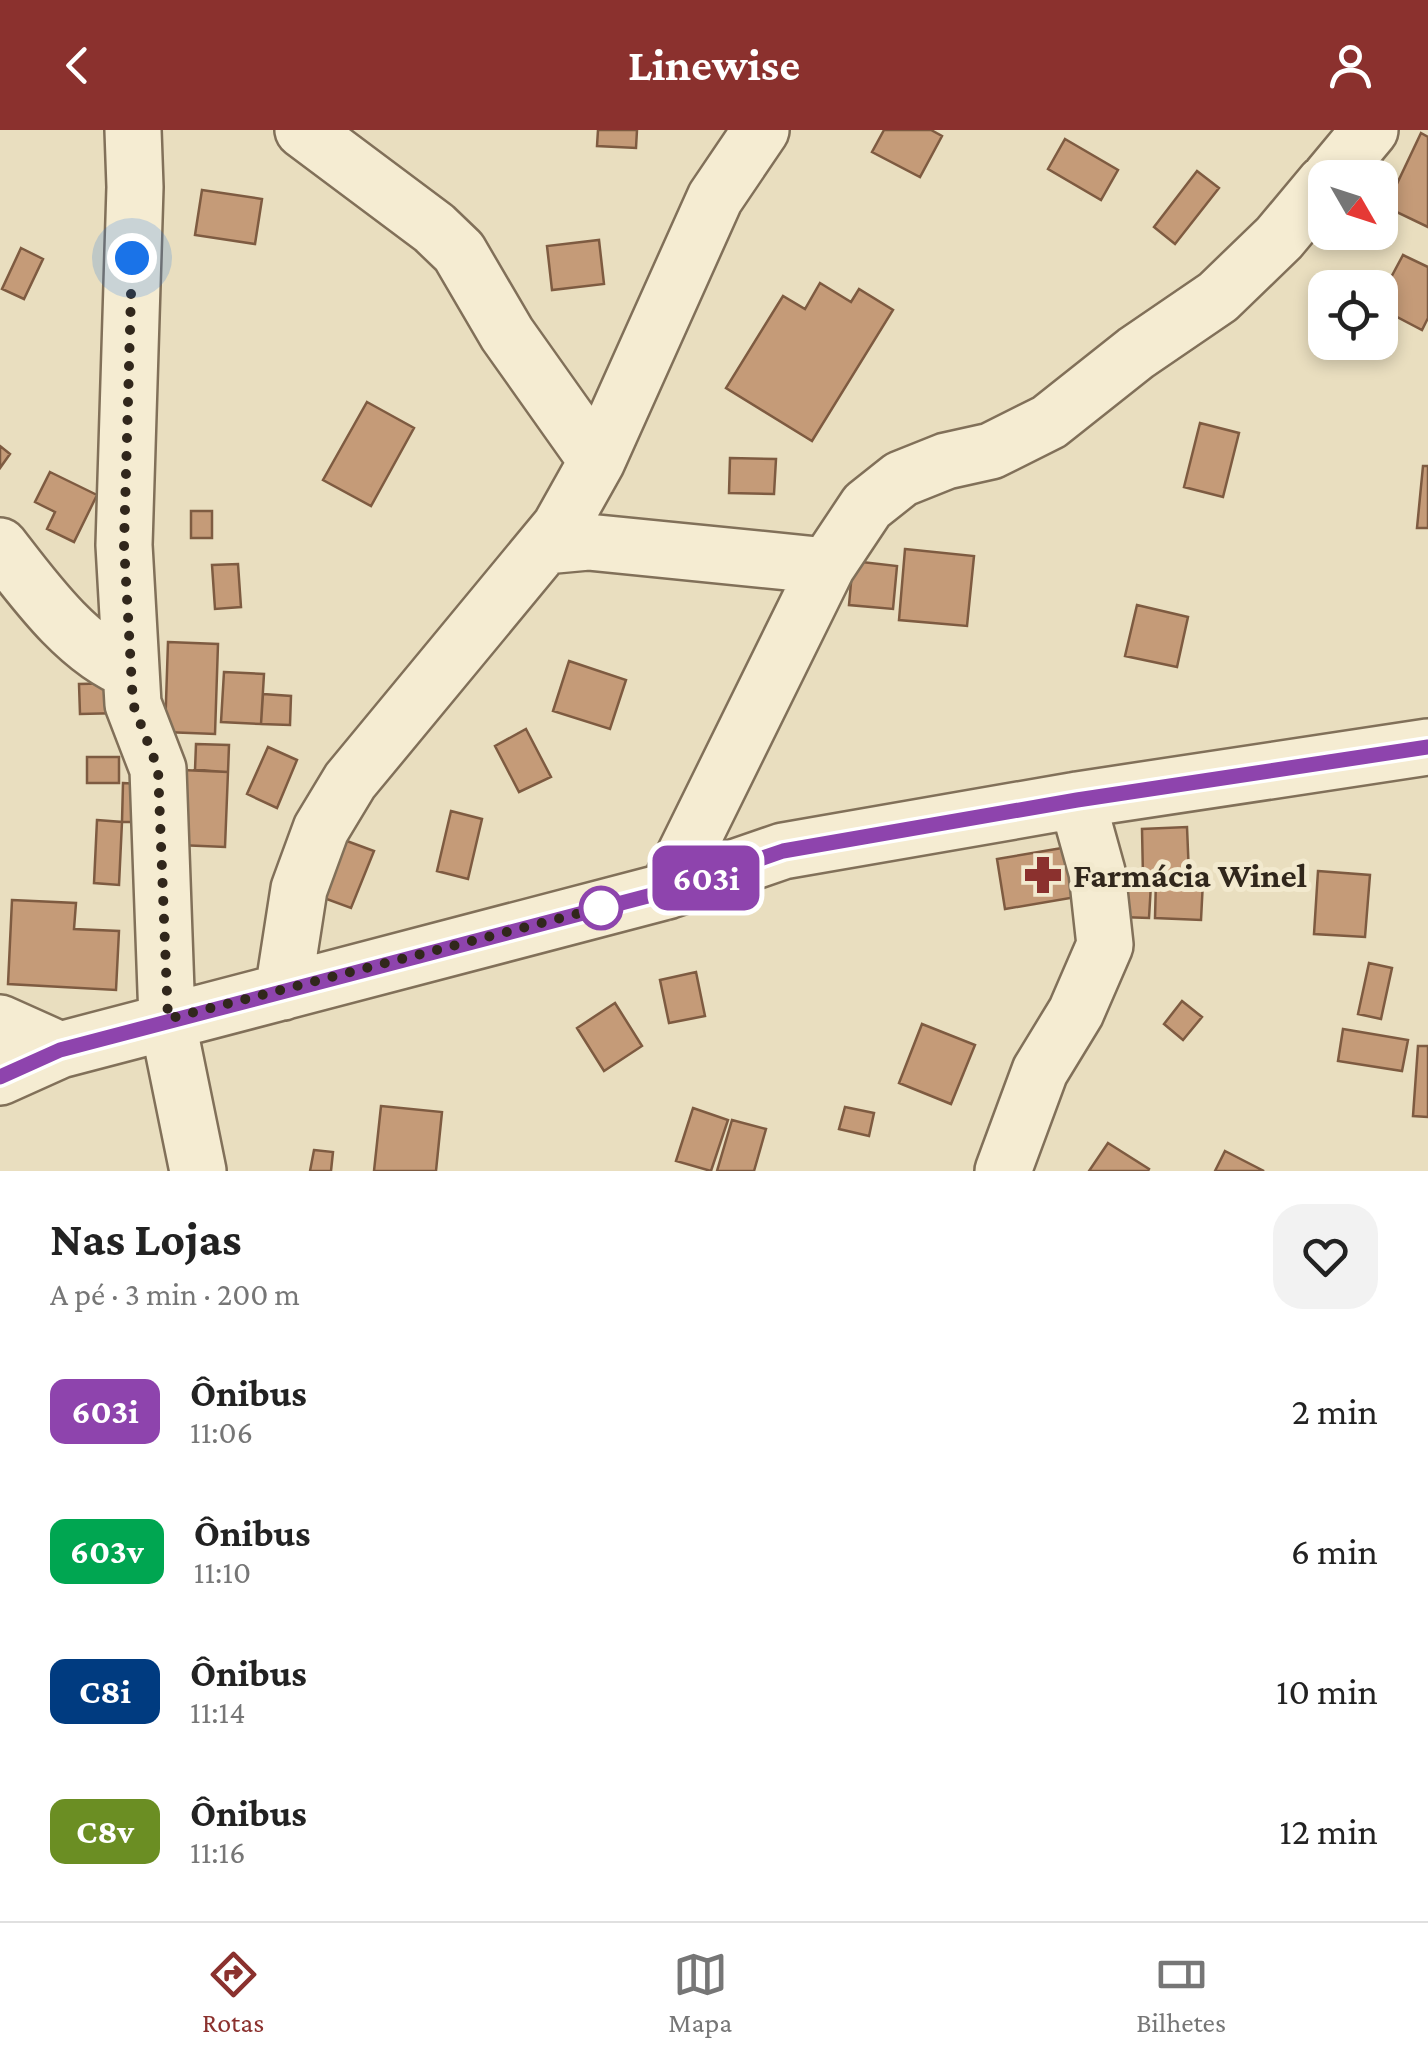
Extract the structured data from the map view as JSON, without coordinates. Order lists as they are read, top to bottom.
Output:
{
  "places": {
    "pharmacy": ["Farmácia Winel"]
  },
  "lines": ["bus line 603i"],
  "north": "bottom right",
  "page": {
    "header": "Linewise",
    "on_map": "603i",
    "heading": ["Nas Lojas", "A pé · 3 min · 200 m"],
    "list": [
      {
        "mark": "603i",
        "name": "Ônibus",
        "note": "11:06",
        "value": "2 min"
      },
      {
        "mark": "603v",
        "name": "Ônibus",
        "note": "11:10",
        "value": "6 min"
      },
      {
        "mark": "C8i",
        "name": "Ônibus",
        "note": "11:14",
        "value": "10 min"
      },
      {
        "mark": "C8v",
        "name": "Ônibus",
        "note": "11:16",
        "value": "12 min"
      }
    ],
    "tabs": ["Rotas", "Mapa", "Bilhetes"]
  }
}
